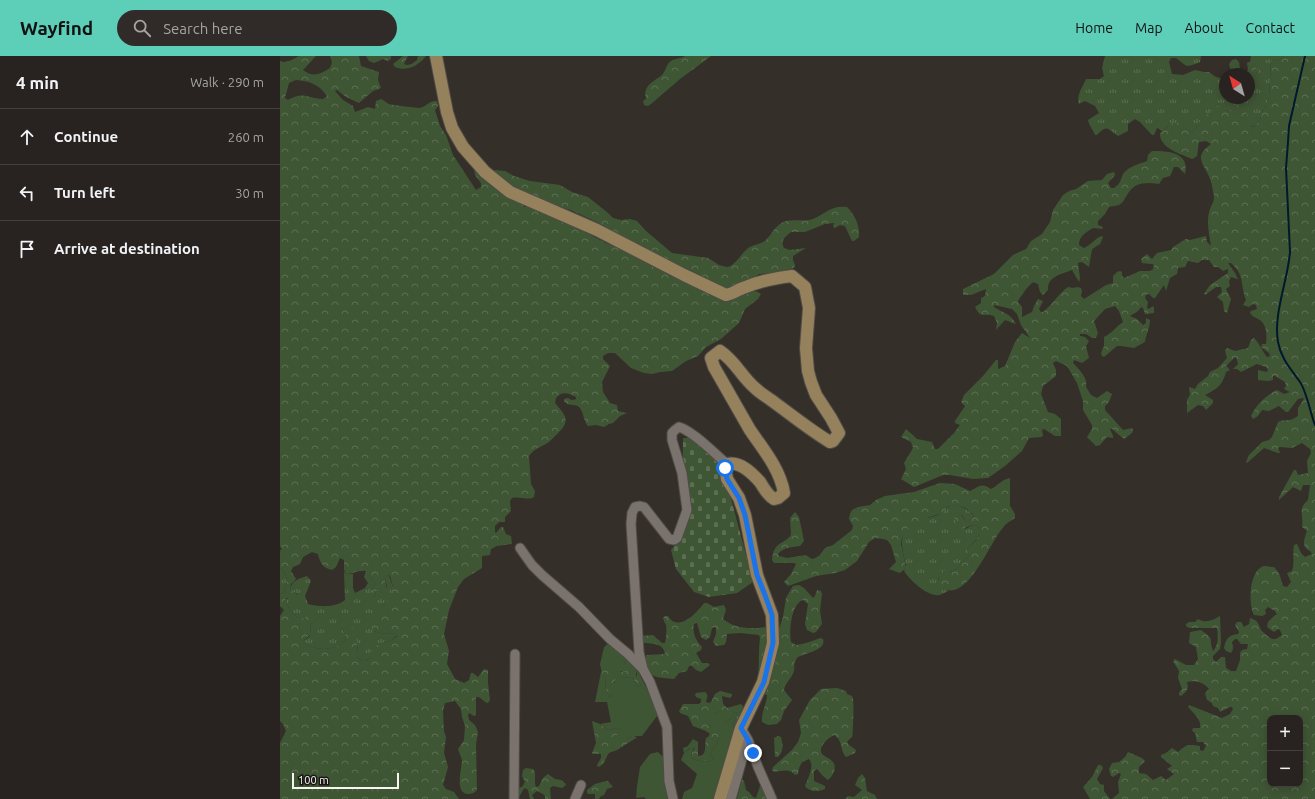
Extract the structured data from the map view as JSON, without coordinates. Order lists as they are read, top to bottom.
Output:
{
  "scale_bar": "100 m",
  "north": "top left",
  "page": {
    "header": "Wayfind",
    "search": "Search here",
    "nav": [
      "Home",
      "Map",
      "About",
      "Contact"
    ],
    "heading": ["4 min", "Walk · 290 m"],
    "list": [
      ["Continue", "260 m"],
      ["Turn left", "30 m"],
      "Arrive at destination"
    ],
    "map_buttons": ["+", "−"],
    "scale": "100 m"
  }
}
